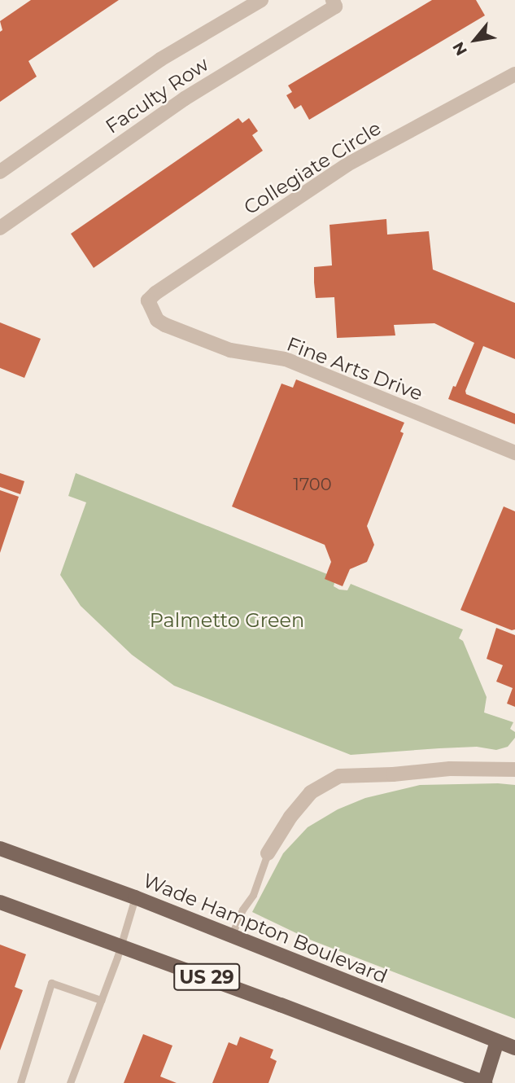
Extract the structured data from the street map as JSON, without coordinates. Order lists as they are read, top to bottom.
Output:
{
  "streets": {
    "main road": ["Wade Hampton Boulevard", "US 29"],
    "street": ["Faculty Row", "Collegiate Circle", "Fine Arts Drive"]
  },
  "crossings": [
    ["Collegiate Circle", "Fine Arts Drive"]
  ],
  "parks": ["Palmetto Green"],
  "house_numbers": ["1700"],
  "north": "bottom left"
}
